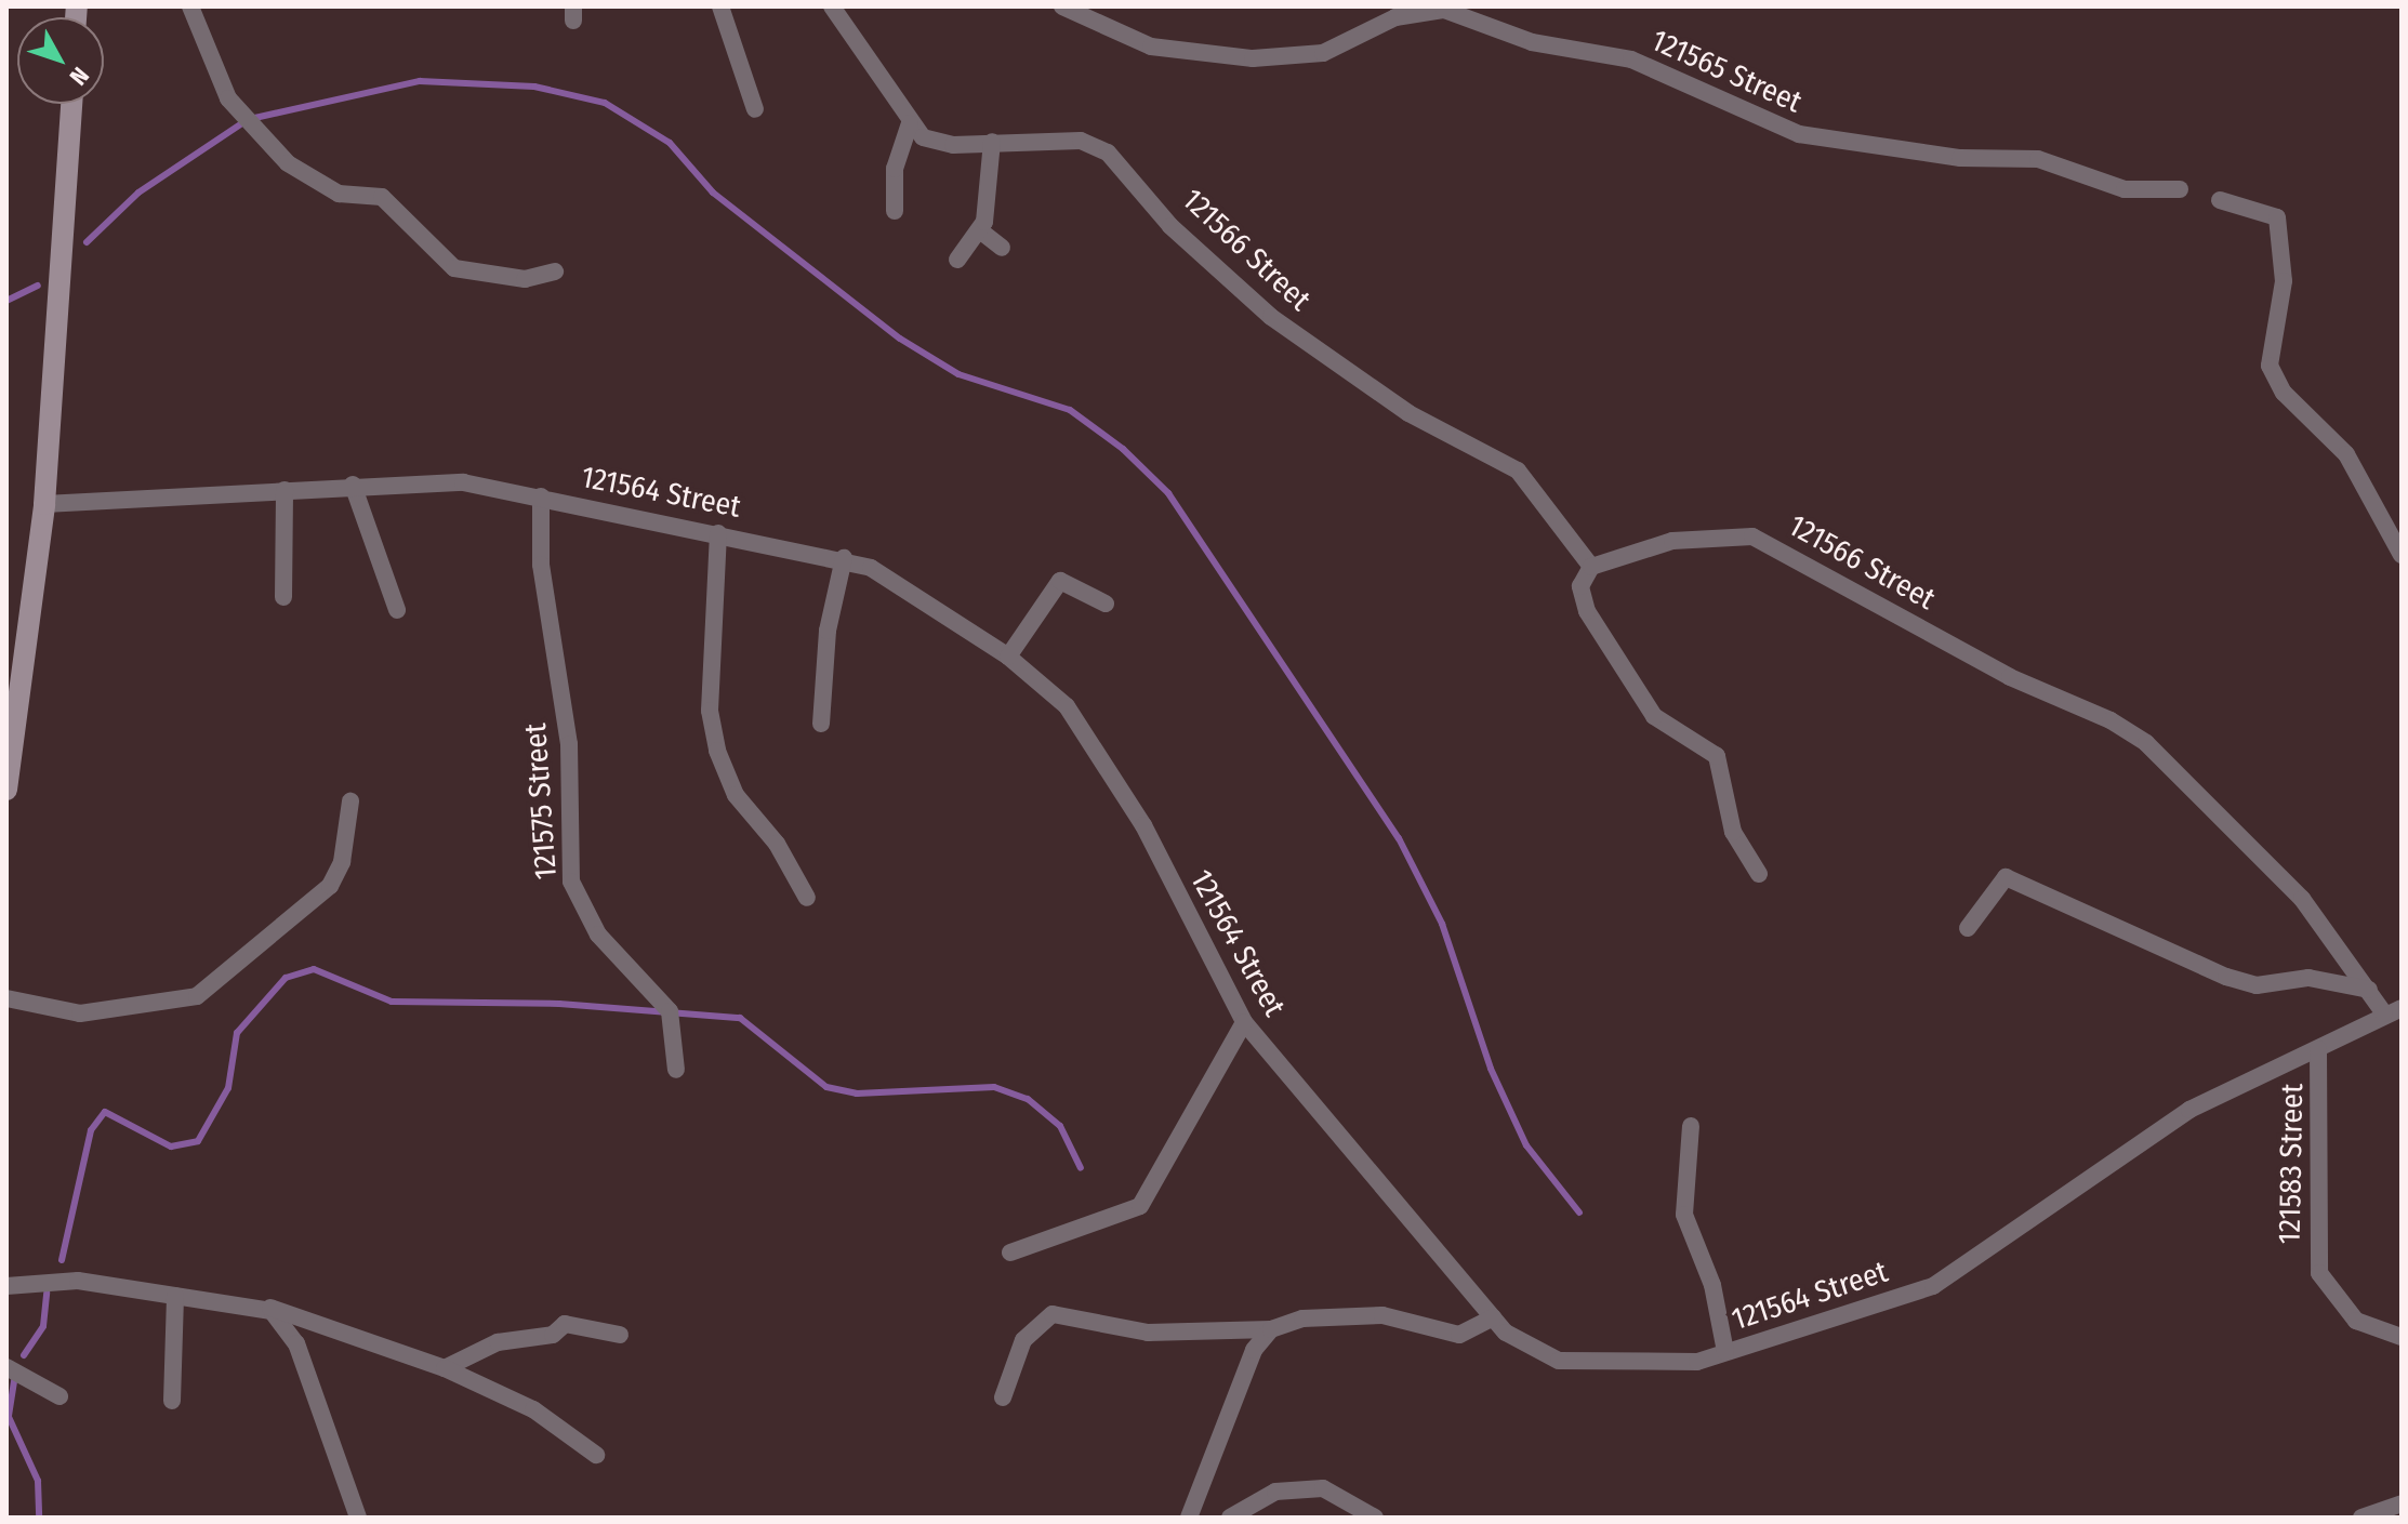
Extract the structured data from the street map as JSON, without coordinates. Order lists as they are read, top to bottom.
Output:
{
  "streets": {
    "street": [
      "121565 Street",
      "121566 Street",
      "121564 Street",
      "121575 Street",
      "121583 Street"
    ]
  },
  "crossings": [
    ["121566 Street", "121564 Street"],
    ["121564 Street", "121575 Street"],
    ["121564 Street", "121583 Street"]
  ],
  "north": "bottom right"
}
